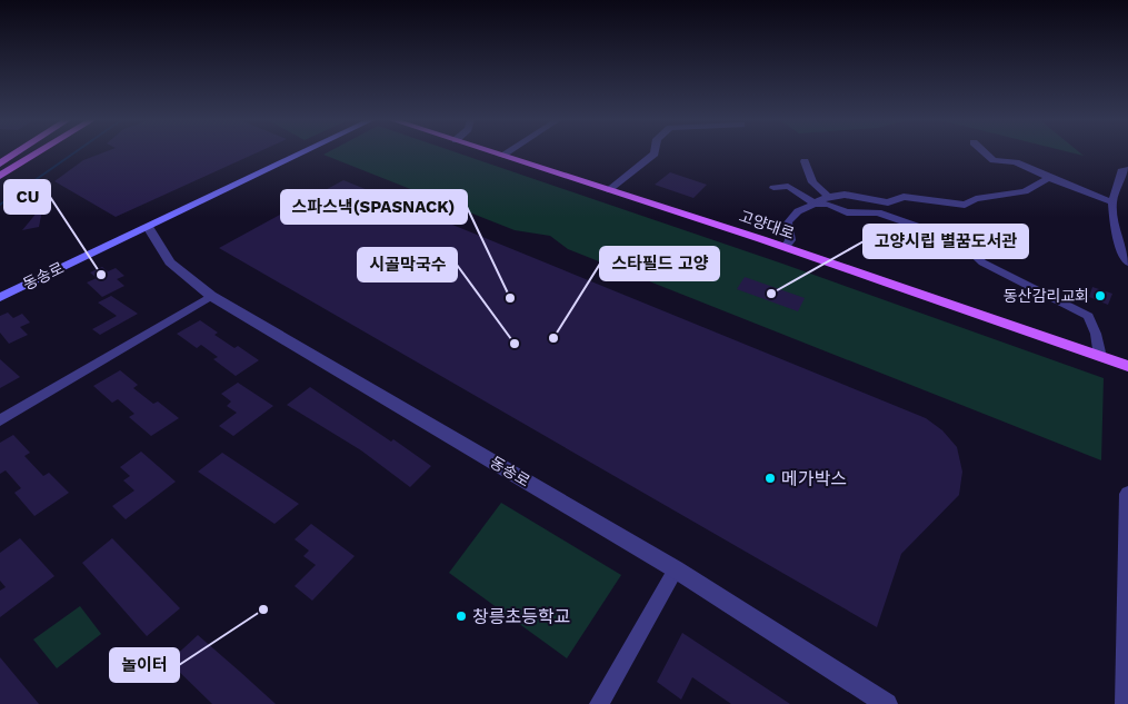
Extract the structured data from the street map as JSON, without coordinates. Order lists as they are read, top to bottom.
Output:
{
  "streets": {
    "main road": ["고양대로", "동송로"]
  },
  "places": [
    "CU",
    "고양시립 별꿈도서관",
    "동산감리교회",
    "스파스낵(SPASNACK)",
    "스타필드 고양",
    "시골막국수",
    "메가박스",
    "놀이터",
    "창릉초등학교"
  ]
}
